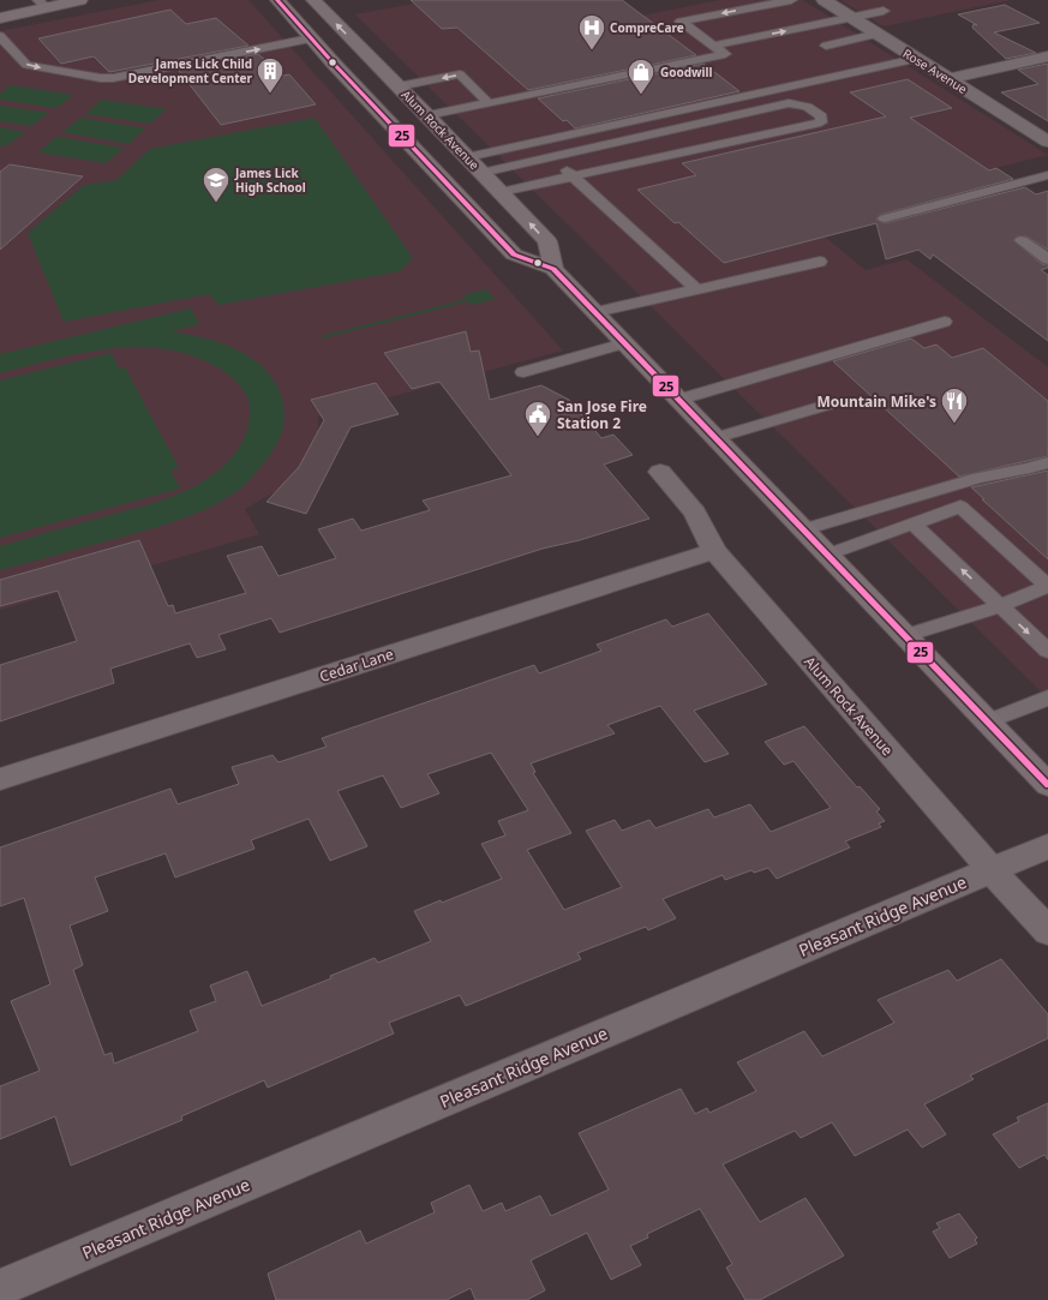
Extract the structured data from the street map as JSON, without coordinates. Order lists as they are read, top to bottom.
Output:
{
  "streets": {
    "main road": ["Alum Rock Avenue"],
    "street": ["Rose Avenue", "Cedar Lane", "Pleasant Ridge Avenue"]
  },
  "crossings": [
    ["Alum Rock Avenue", "Cedar Lane"],
    ["Alum Rock Avenue", "Pleasant Ridge Avenue"]
  ],
  "places": {
    "hospital": ["CompreCare"],
    "building": ["James Lick Child Development Center"],
    "shop": ["Goodwill"],
    "school or university": ["James Lick High School"],
    "restaurant": ["Mountain Mike's"],
    "public building": ["San Jose Fire Station 2"]
  },
  "lines": ["transit line 25"]
}
